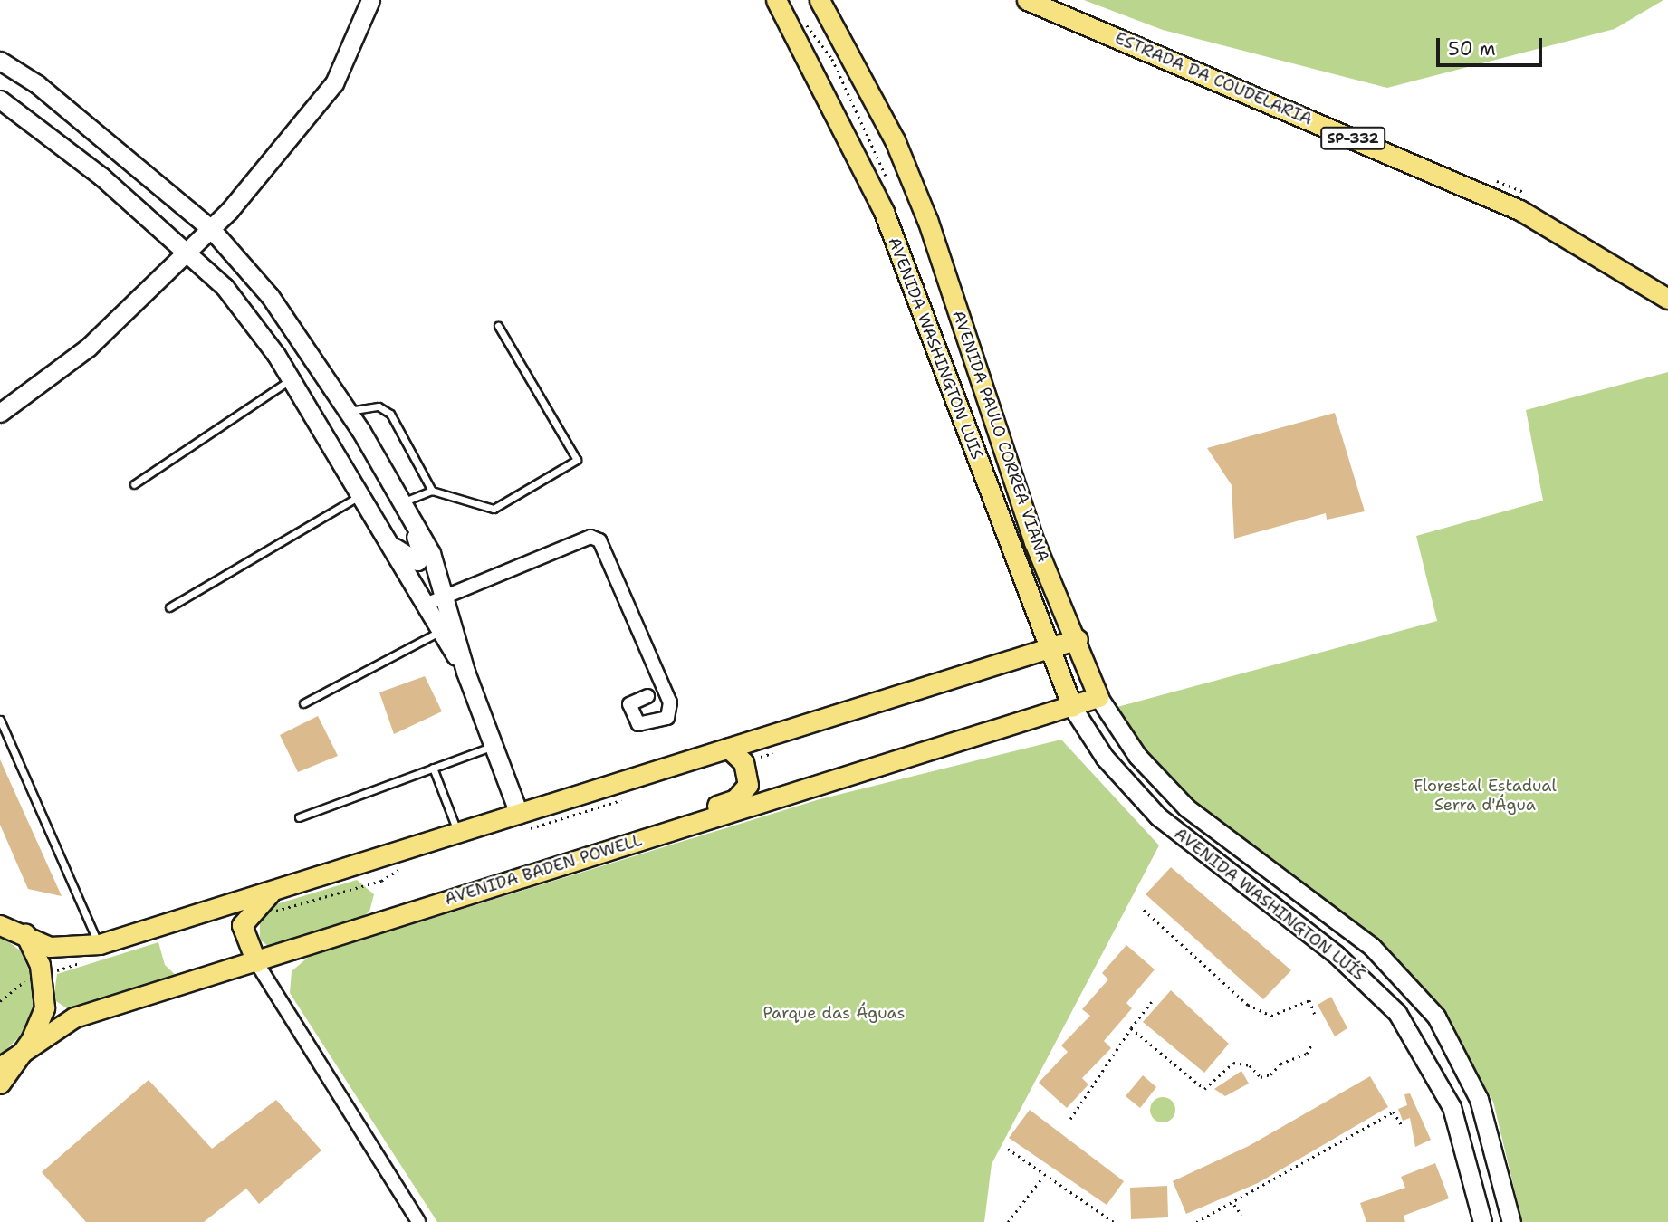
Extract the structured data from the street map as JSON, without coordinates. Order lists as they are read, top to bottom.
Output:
{
  "streets": {
    "main road": [
      "ESTRADA DA COUDELARIA",
      "SP-332",
      "AVENIDA WASHINGTON LUIS",
      "AVENIDA PAULO CORREA VIANA",
      "AVENIDA BADEN POWELL"
    ],
    "street": ["AVENIDA WASHINGTON LUÍS"]
  },
  "crossings": [
    ["AVENIDA WASHINGTON LUIS", "AVENIDA BADEN POWELL"],
    ["AVENIDA WASHINGTON LUIS", "AVENIDA WASHINGTON LUÍS"],
    ["AVENIDA PAULO CORREA VIANA", "AVENIDA BADEN POWELL"],
    ["AVENIDA BADEN POWELL", "AVENIDA WASHINGTON LUÍS"]
  ],
  "parks": ["Florestal Estadual Serra d'Água", "Parque das Águas"],
  "scale_bar": "50 m"
}
